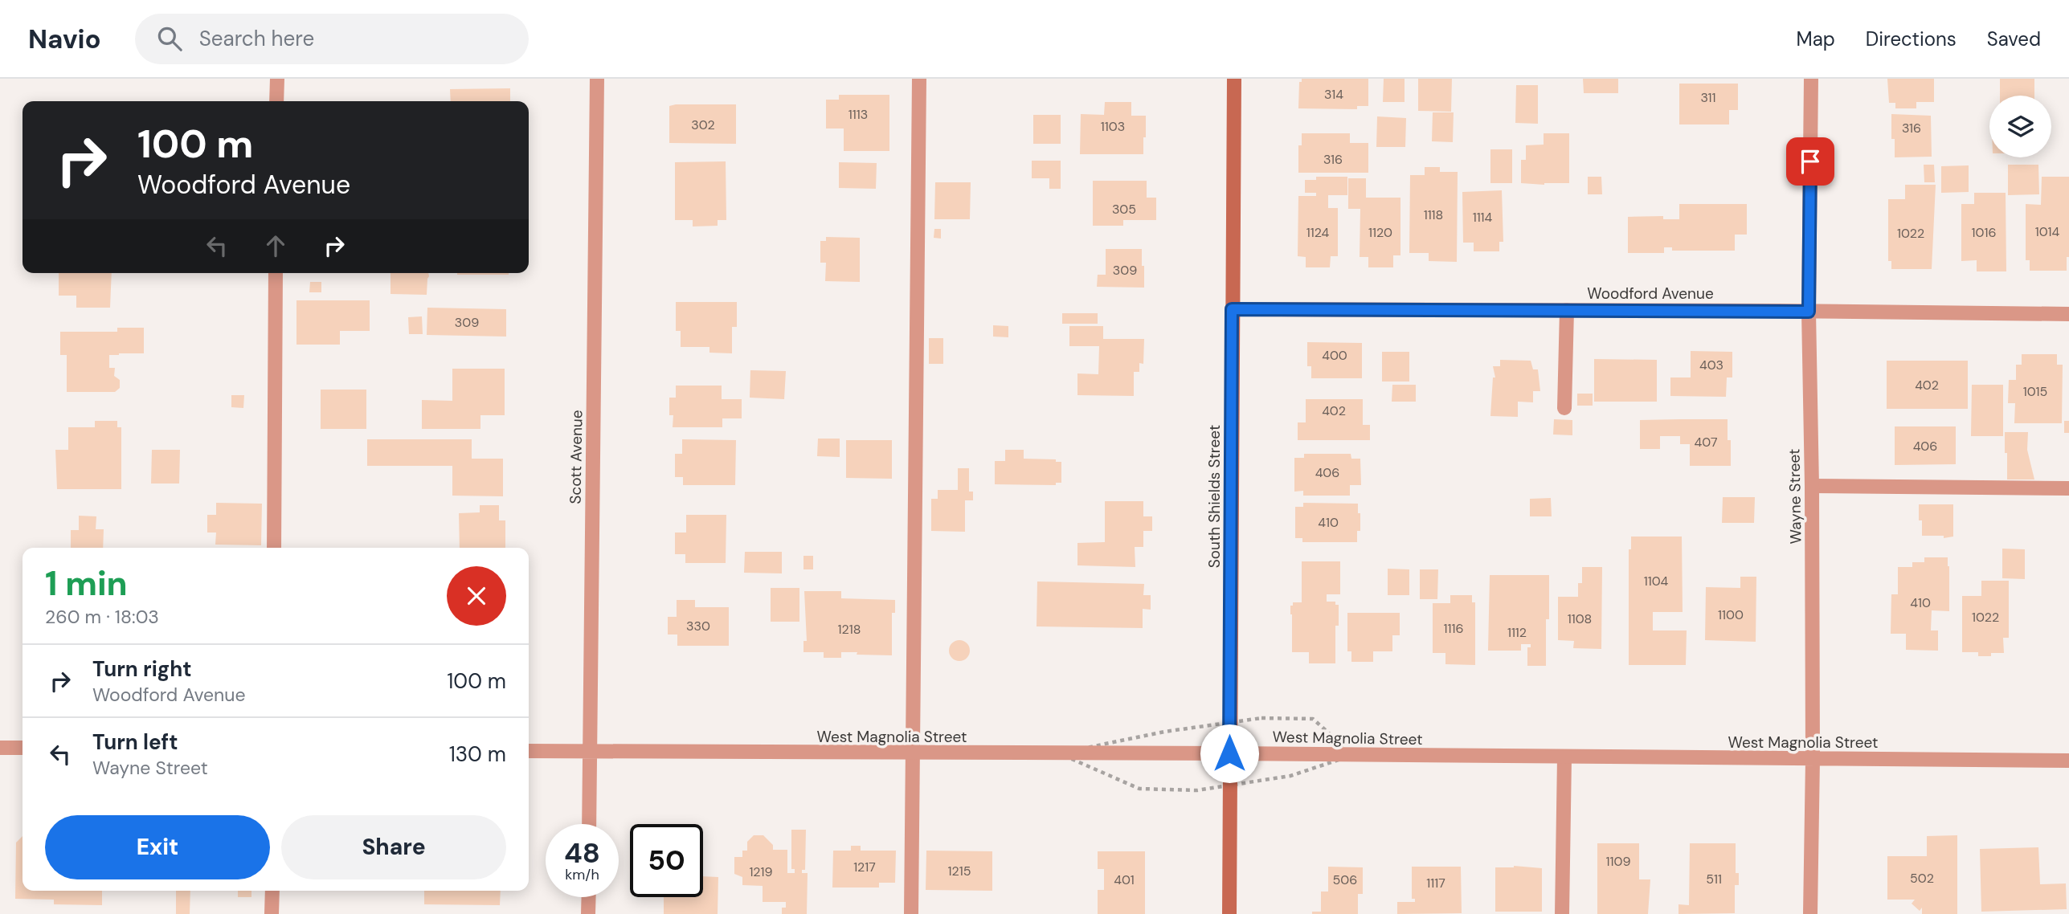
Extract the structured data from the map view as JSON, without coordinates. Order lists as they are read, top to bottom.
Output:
{
  "streets": {
    "main road": ["South Shields Street"],
    "street": [
      "Woodford Avenue",
      "Scott Avenue",
      "Wayne Street",
      "West Magnolia Street"
    ]
  },
  "crossings": [
    ["Woodford Avenue", "South Shields Street"],
    ["Woodford Avenue", "Wayne Street"],
    ["Scott Avenue", "West Magnolia Street"],
    ["South Shields Street", "West Magnolia Street"],
    ["Wayne Street", "West Magnolia Street"]
  ],
  "house_numbers": [
    "314",
    "311",
    "1113",
    "302",
    "1103",
    "316",
    "316",
    "305",
    "1118",
    "1114",
    "1014",
    "1124",
    "1120",
    "1016",
    "1022",
    "309",
    "309",
    "400",
    "403",
    "402",
    "1015",
    "402",
    "407",
    "406",
    "406",
    "410",
    "1104",
    "410",
    "1100",
    "1022",
    "1108",
    "330",
    "1116",
    "1218",
    "1112",
    "1109",
    "1217",
    "1215",
    "1219",
    "502",
    "511",
    "401",
    "506",
    "1117"
  ],
  "page": {
    "header": "Navio",
    "search": "Search here",
    "nav": ["Map", "Directions", "Saved"],
    "turn": ["100 m", "Woodford Avenue"],
    "heading": ["1 min", "260 m · 18:03"],
    "list": [
      {
        "name": "Turn right",
        "note": "Woodford Avenue",
        "value": "100 m"
      },
      {
        "name": "Turn left",
        "note": "Wayne Street",
        "value": "130 m"
      }
    ],
    "buttons": ["Exit", "Share"],
    "speed": "48 km/h",
    "limit": "50"
  }
}
